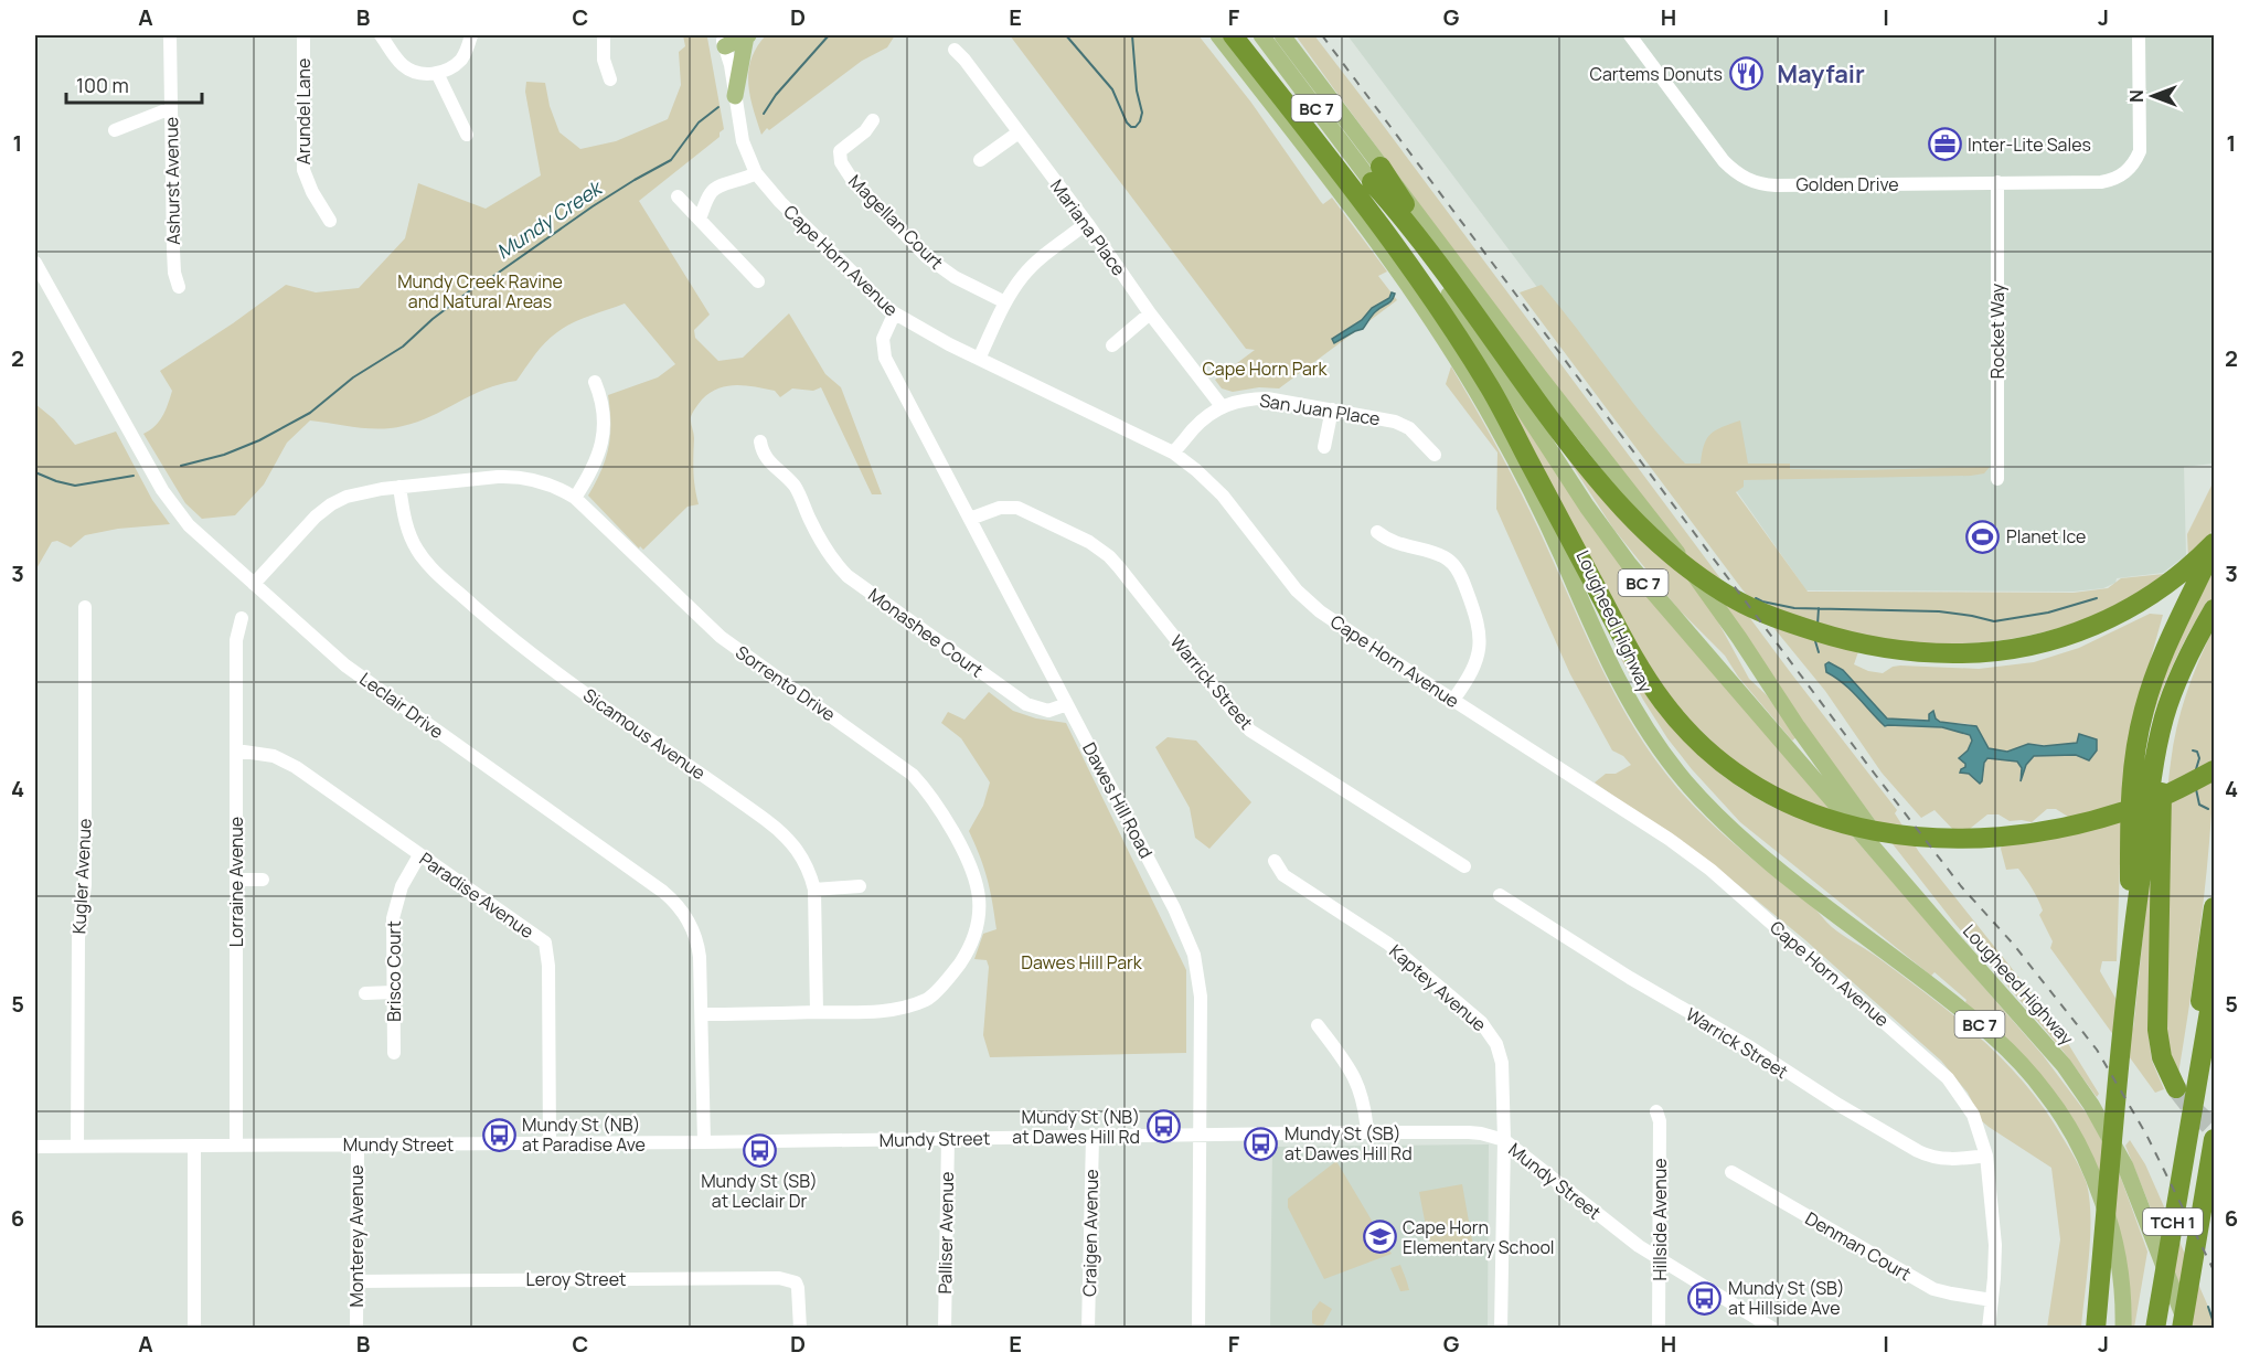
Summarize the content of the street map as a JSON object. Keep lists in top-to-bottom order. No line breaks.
{"streets":{"highway":["TCH 1"],"main road":["BC 7","Lougheed Highway"],"street":["Arundel Lane","Ashurst Avenue","Golden Drive","Magellan Court","Mariana Place","Cape Horn Avenue","Rocket Way","San Juan Place","Monashee Court","Warrick Street","Sorrento Drive","Leclair Drive","Sicamous Avenue","Dawes Hill Road","Kugler Avenue","Lorraine Avenue","Paradise Avenue","Brisco Court","Kaptey Avenue","Mundy Street","Hillside Avenue","Palliser Avenue","Craigen Avenue","Monterey Avenue","Denman Court","Leroy Street"]},"crossings":[["Golden Drive","Rocket Way"],["Mariana Place","San Juan Place"],["Cape Horn Avenue","San Juan Place"],["Cape Horn Avenue","Warrick Street"],["Cape Horn Avenue","Dawes Hill Road"],["Cape Horn Avenue","Denman Court"],["Monashee Court","Dawes Hill Road"],["Warrick Street","Dawes Hill Road"],["Sorrento Drive","Leclair Drive"],["Sorrento Drive","Sicamous Avenue"],["Leclair Drive","Mundy Street"],["Dawes Hill Road","Mundy Street"],["Kugler Avenue","Mundy Street"],["Lorraine Avenue","Paradise Avenue"],["Lorraine Avenue","Mundy Street"],["Paradise Avenue","Brisco Court"],["Paradise Avenue","Mundy Street"],["Kaptey Avenue","Mundy Street"],["Mundy Street","Hillside Avenue"],["Mundy Street","Palliser Avenue"],["Mundy Street","Craigen Avenue"],["Mundy Street","Monterey Avenue"],["Monterey Avenue","Leroy Street"]],"districts":["Mayfair"],"water":["Mundy Creek"],"parks":["Mundy Creek Ravine and Natural Areas","Cape Horn Park","Dawes Hill Park"],"places":{"restaurant":["Cartems Donuts"],"office":["Inter-Lite Sales"],"sports":["Planet Ice"],"bus stop":["Mundy St (NB) at Dawes Hill Rd","Mundy St (NB) at Paradise Ave","Mundy St (SB) at Dawes Hill Rd","Mundy St (SB) at Leclair Dr","Mundy St (SB) at Hillside Ave"],"school or university":["Cape Horn Elementary School"]},"scale_bar":"100 m","north":"left","grid":{"columns":["A","B","C","D","E","F","G","H","I","J"],"rows":["1","2","3","4","5","6"]}}
